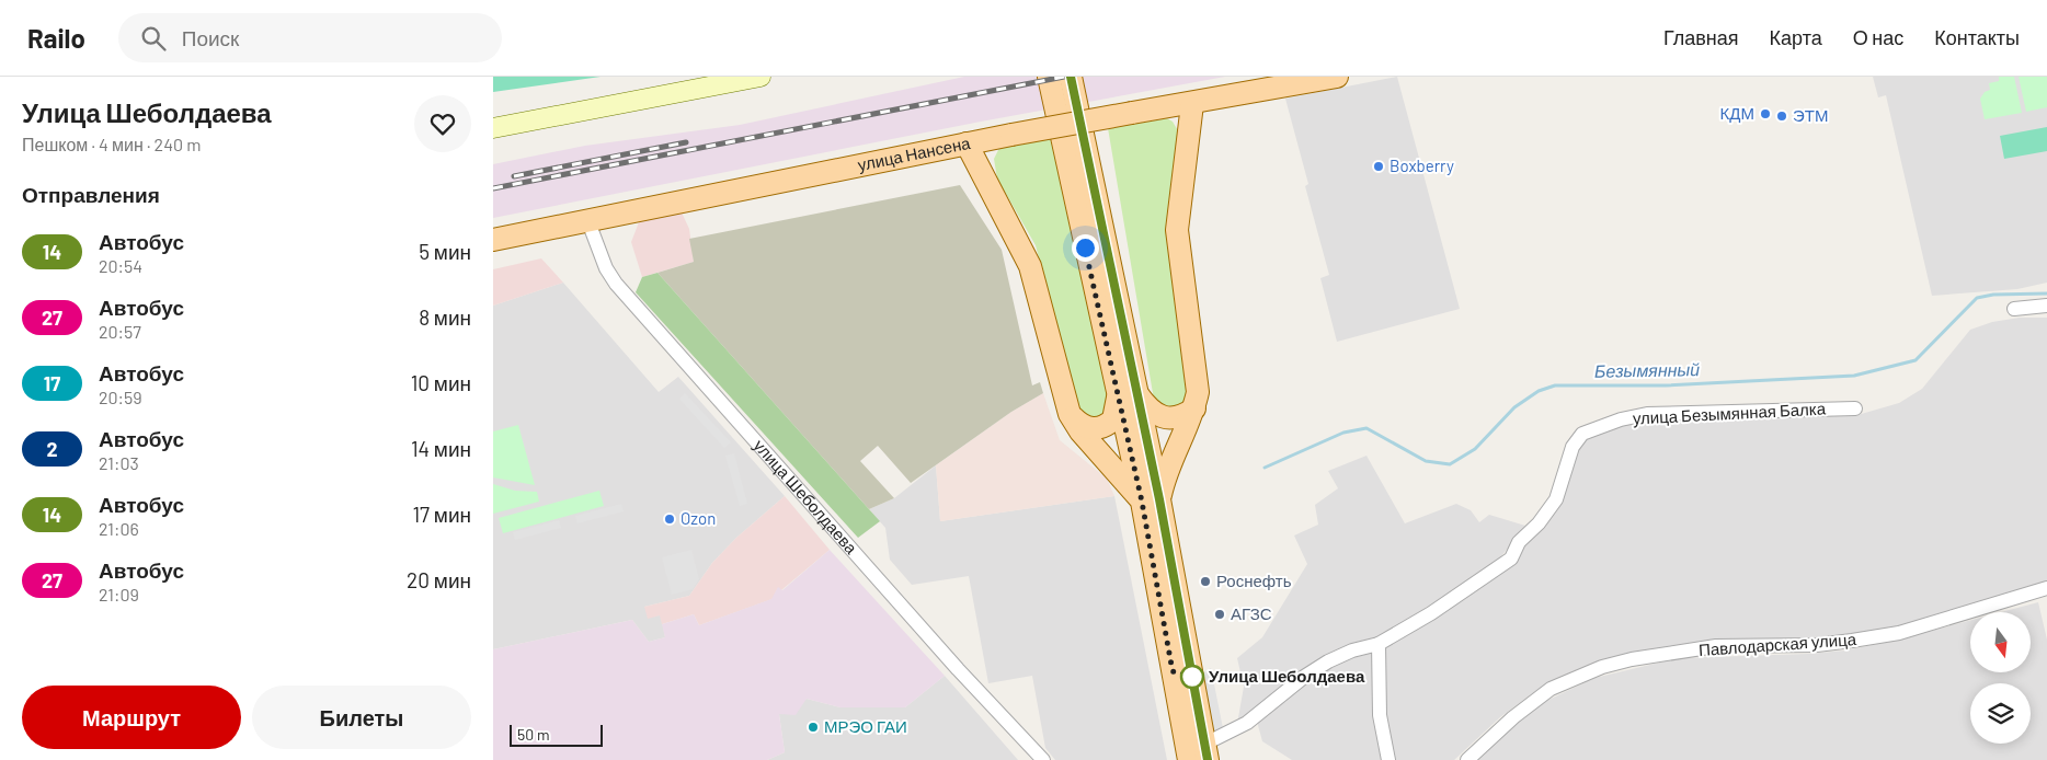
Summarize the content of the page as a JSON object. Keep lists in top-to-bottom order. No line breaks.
{"streets":{"main road":["улица Нансена"],"street":["улица Безымянная Балка","улица Шеболдаева","Павлодарская улица"]},"crossings":[["улица Нансена","улица Шеболдаева"]],"water":["Безымянный"],"places":["КДМ","ЭТМ","Boxberry","Ozon","Роснефть","АГЗС","Улица Шеболдаева","МРЭО ГАИ"],"lines":["bus line 14"],"scale_bar":"50 m","north":"bottom","page":{"header":"Railo","search":"Поиск","nav":["Главная","Карта","О нас","Контакты"],"heading":[["Улица Шеболдаева","Пешком · 4 мин · 240 m"],"Отправления"],"list":[{"mark":"14","name":"Автобус","note":"20:54","value":"5 мин"},{"mark":"27","name":"Автобус","note":"20:57","value":"8 мин"},{"mark":"17","name":"Автобус","note":"20:59","value":"10 мин"},{"mark":"2","name":"Автобус","note":"21:03","value":"14 мин"},{"mark":"14","name":"Автобус","note":"21:06","value":"17 мин"},{"mark":"27","name":"Автобус","note":"21:09","value":"20 мин"}],"buttons":["Маршрут","Билеты"],"scale":"50 m"}}
